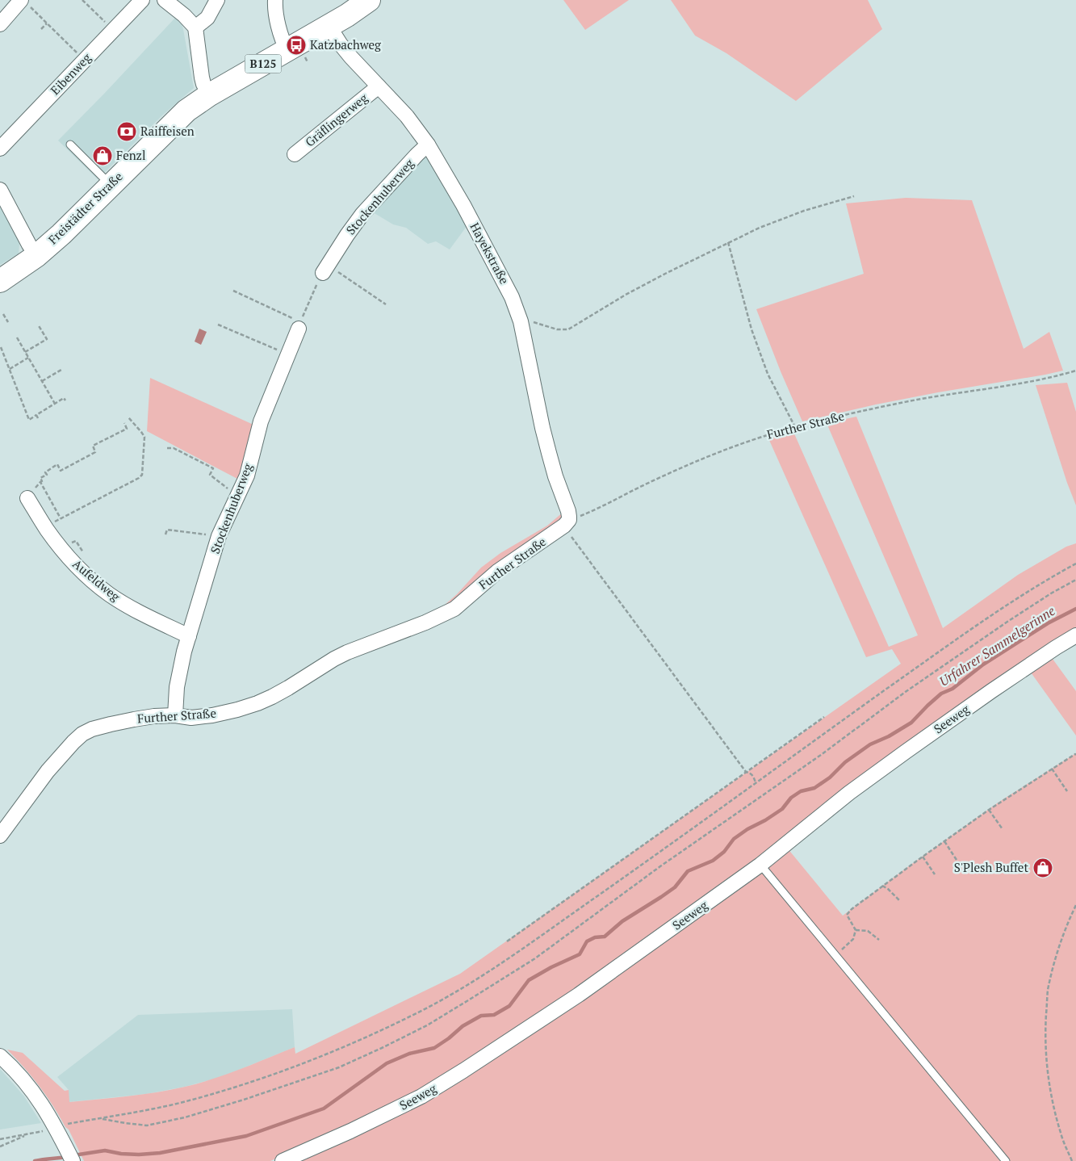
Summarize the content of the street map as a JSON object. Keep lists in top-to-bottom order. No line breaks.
{"streets":{"main road":["B125","Freistädter Straße"],"street":["Eibenweg","Gräflingerweg","Stockenhuberweg","Hayekstraße","Further Straße","Aufeldweg","Seeweg"]},"crossings":[["Gräflingerweg","Hayekstraße"],["Stockenhuberweg","Hayekstraße"],["Stockenhuberweg","Further Straße"],["Stockenhuberweg","Aufeldweg"],["Freistädter Straße","Hayekstraße"],["Hayekstraße","Further Straße"]],"water":["Urfahrer Sammelgerinne"],"places":{"bus stop":["Katzbachweg"],"bank":["Raiffeisen"],"shop":["Fenzl","S'Plesh Buffet"]}}
